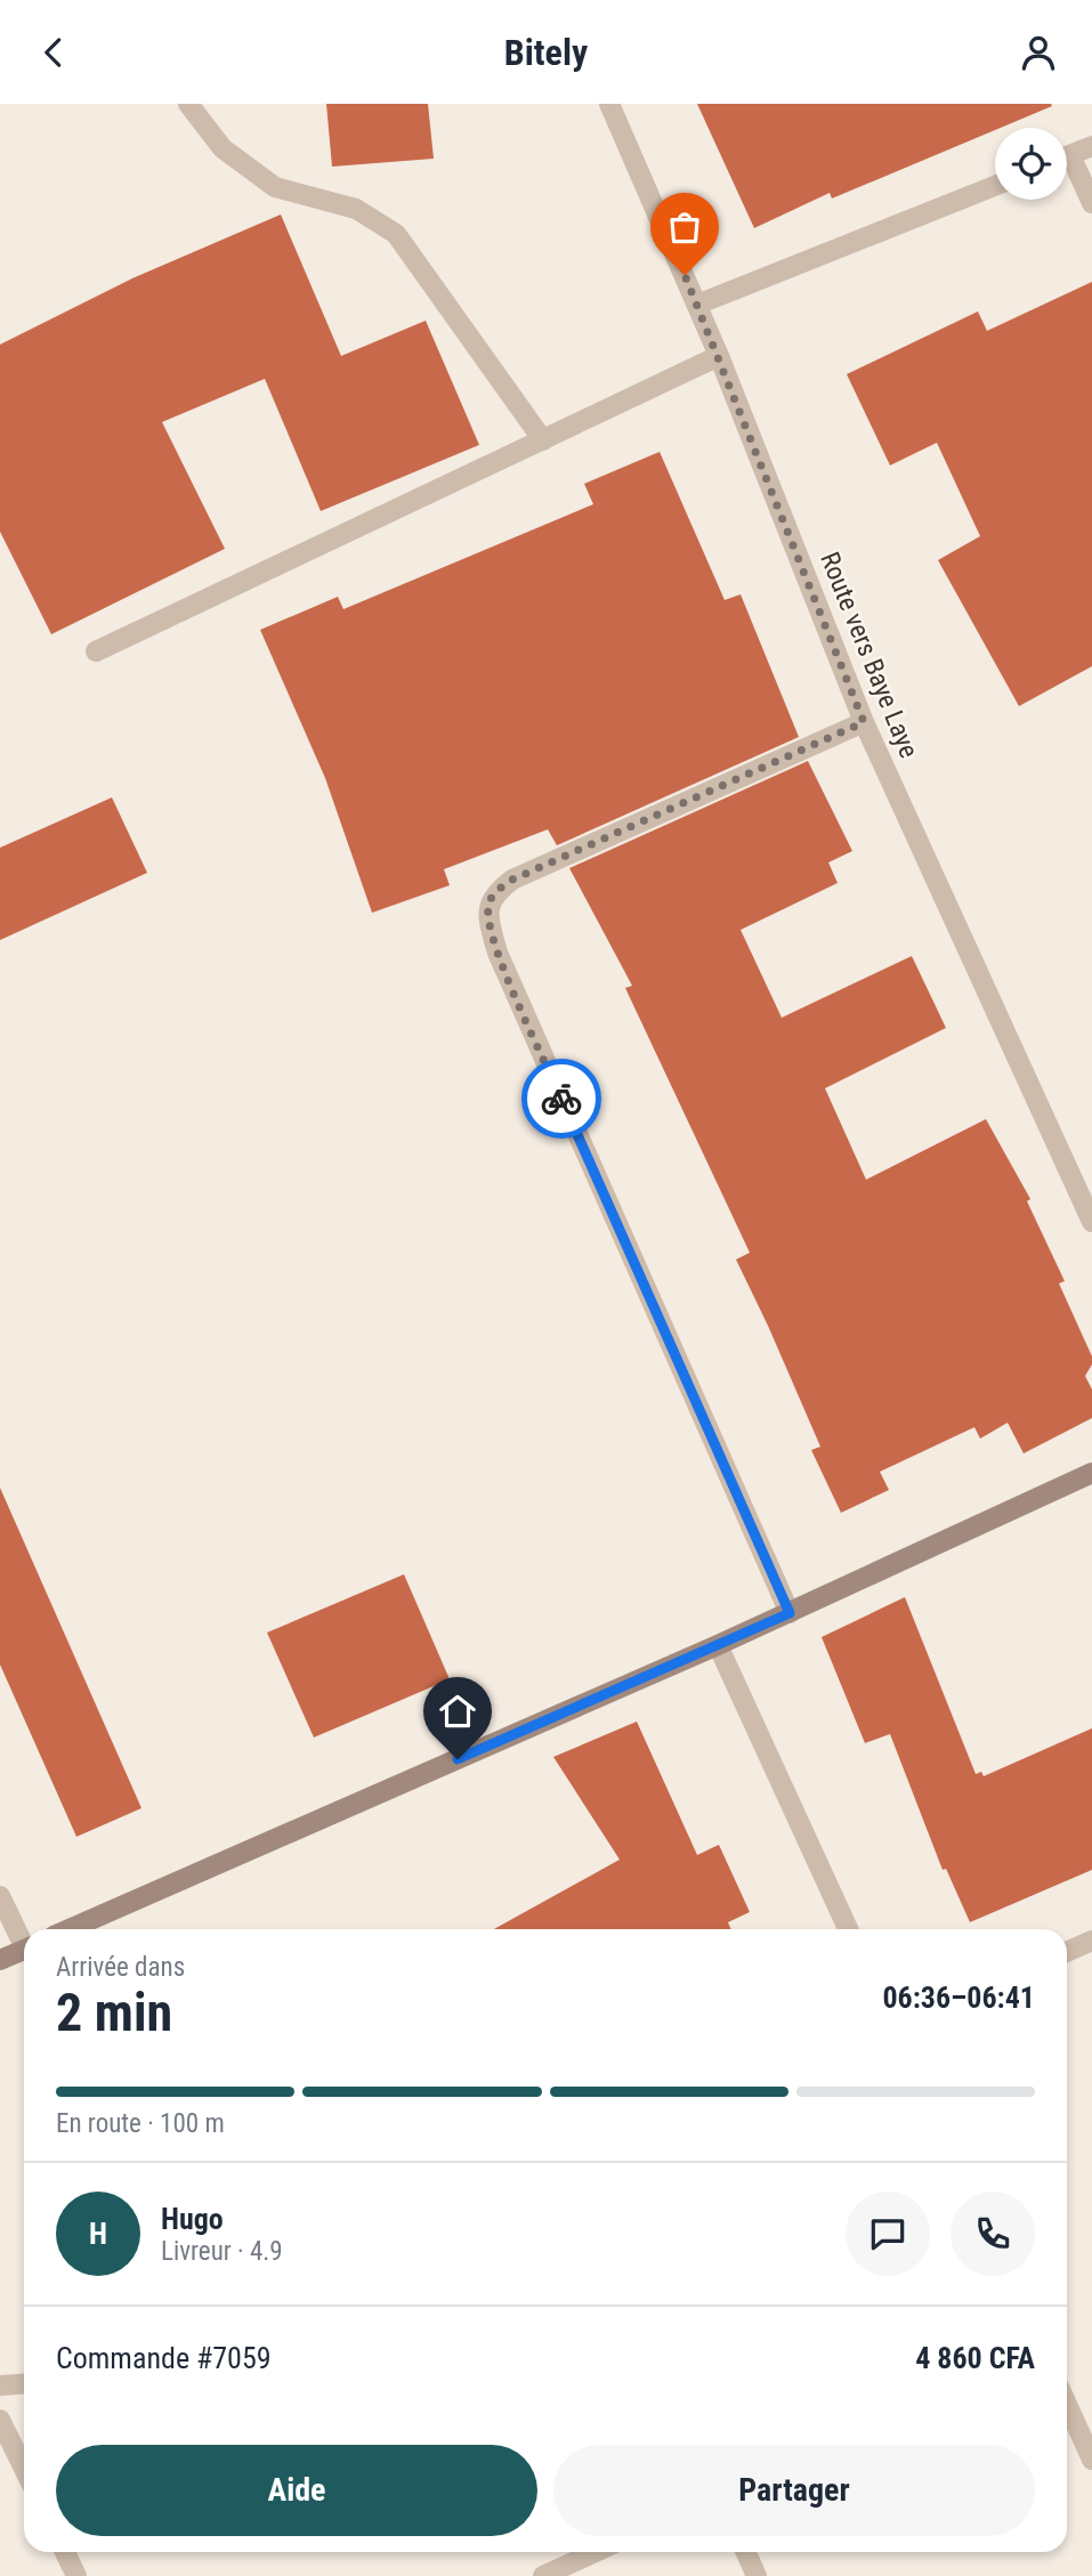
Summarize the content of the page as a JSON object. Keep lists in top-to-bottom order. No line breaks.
{"streets":{"street":["Route vers Baye Laye"]},"page":{"header":"Bitely","heading":["2 min","Arrivée dans","06:36–06:41"],"panel":["Hugo","Livreur · 4.9","Commande #7059","4 860 CFA"],"bar":"En route · 100 m","round":"H","buttons":["Aide","Partager"]}}
